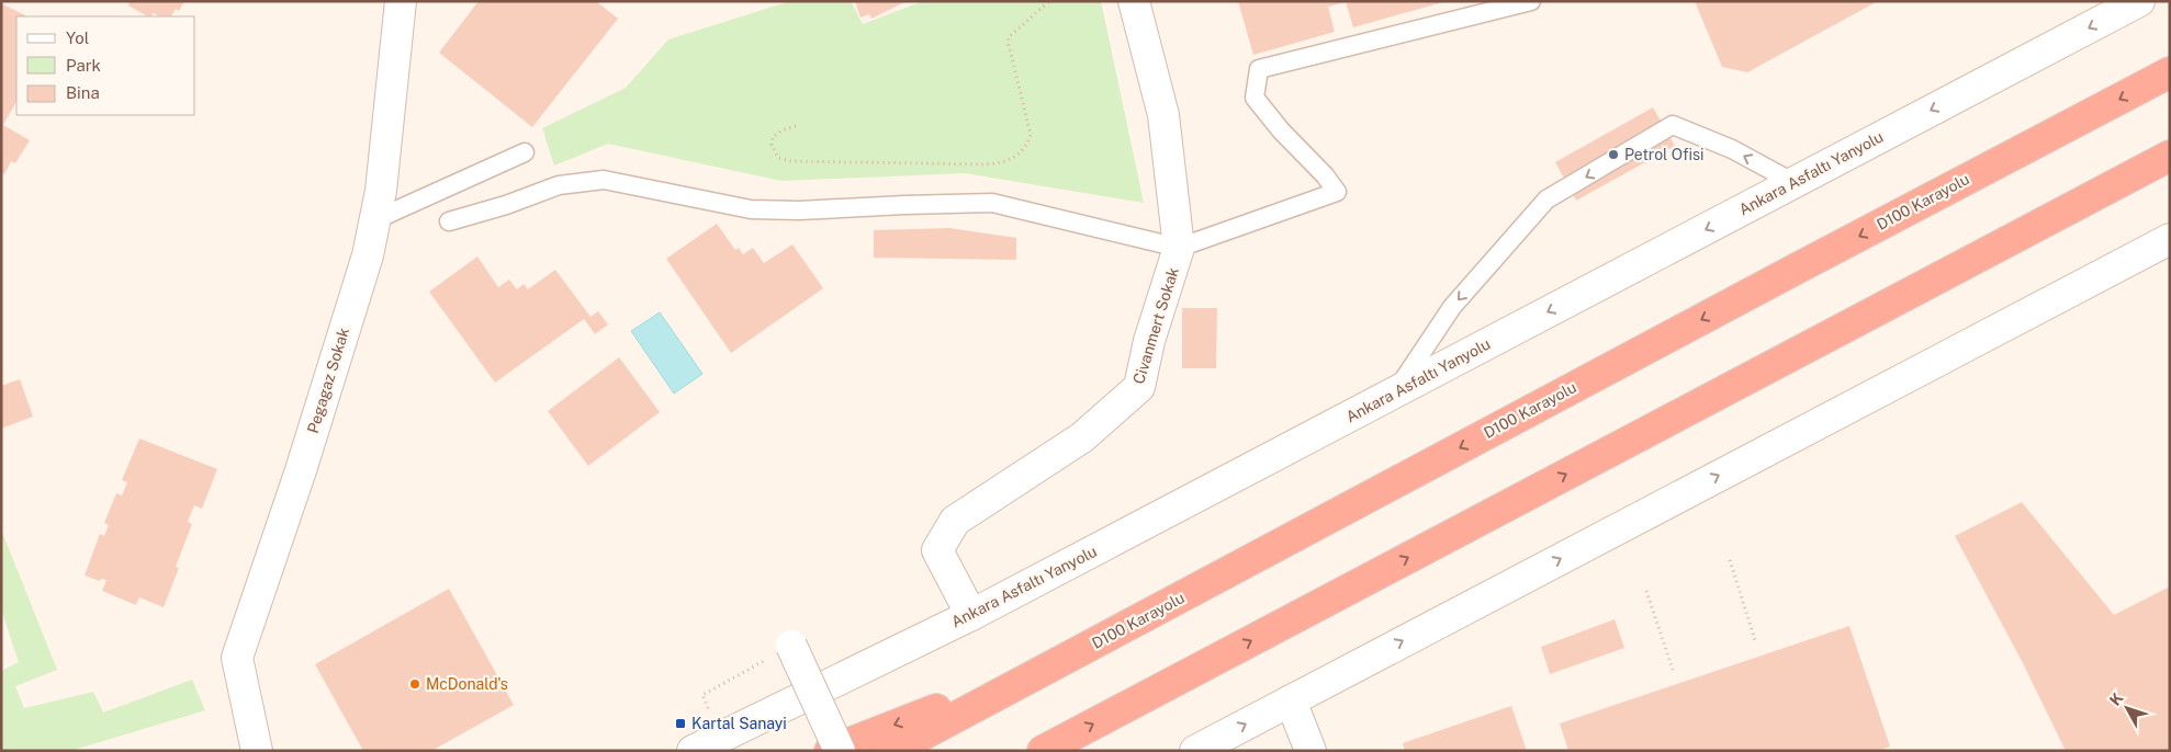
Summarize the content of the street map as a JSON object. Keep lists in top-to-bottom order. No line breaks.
{"streets":{"highway":["D100 Karayolu"],"main road":["Ankara Asfaltı Yanyolu","Civanmert Sokak","Pegagaz Sokak"]},"crossings":[["Ankara Asfaltı Yanyolu","Civanmert Sokak"]],"places":{"other":["Petrol Ofisi","McDonald's"],"transit":["Kartal Sanayi"]},"legend":["Yol","Park","Bina"],"north":"top left"}
